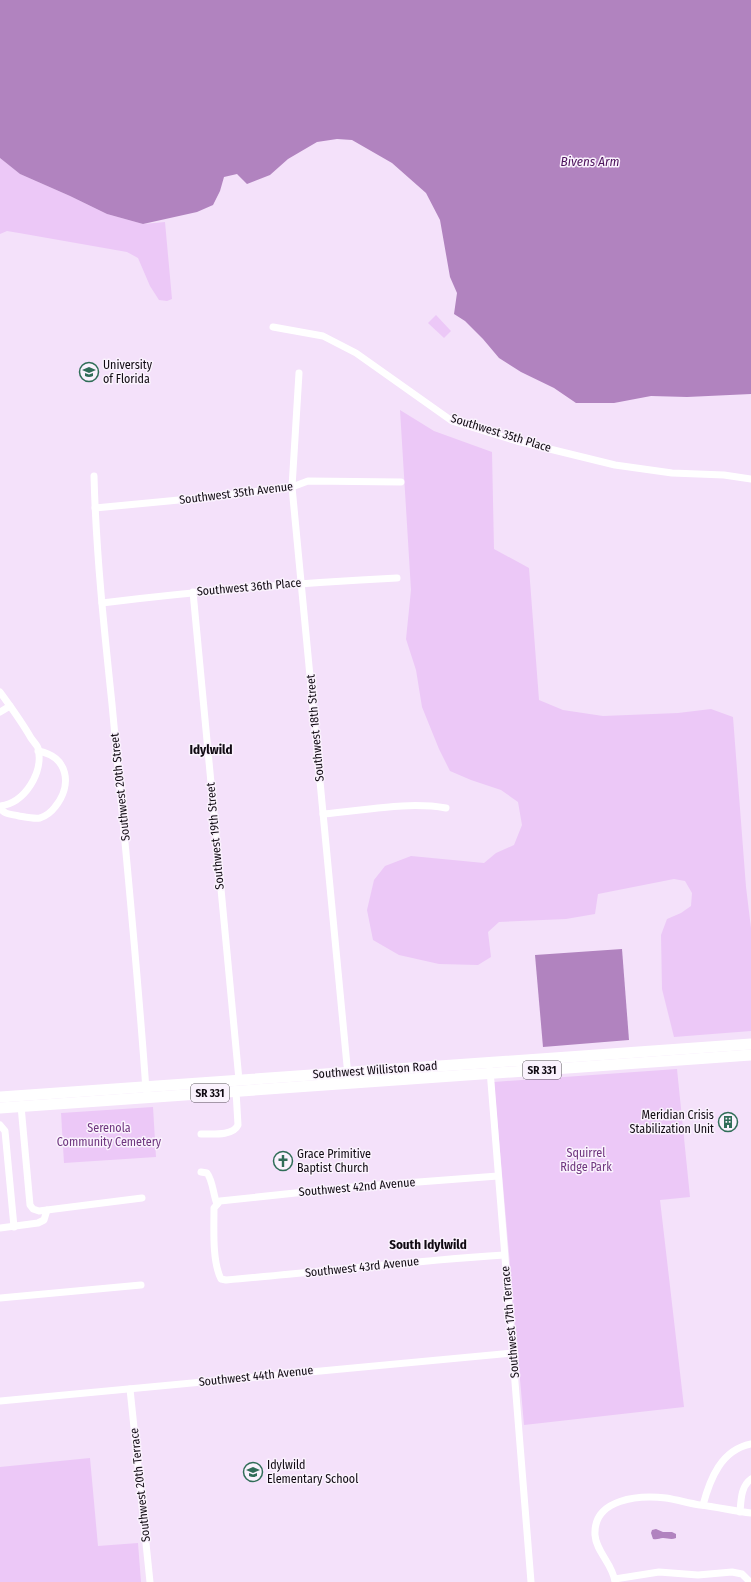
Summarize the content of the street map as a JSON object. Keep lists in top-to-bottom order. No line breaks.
{"streets":{"highway":["Southwest Williston Road","SR 331"],"street":["Southwest 35th Place","Southwest 35th Avenue","Southwest 36th Place","Southwest 18th Street","Southwest 20th Street","Southwest 19th Street","Southwest 42nd Avenue","Southwest 43rd Avenue","Southwest 17th Terrace","Southwest 44th Avenue","Southwest 20th Terrace"]},"crossings":[["Southwest 35th Avenue","Southwest 18th Street"],["Southwest 35th Avenue","Southwest 20th Street"],["Southwest 36th Place","Southwest 18th Street"],["Southwest 36th Place","Southwest 20th Street"],["Southwest 36th Place","Southwest 19th Street"],["Southwest 18th Street","Southwest Williston Road"],["Southwest 20th Street","Southwest Williston Road"],["Southwest 19th Street","Southwest Williston Road"],["Southwest Williston Road","Southwest 17th Terrace"],["Southwest 42nd Avenue","Southwest 43rd Avenue"],["Southwest 42nd Avenue","Southwest 17th Terrace"],["Southwest 43rd Avenue","Southwest 17th Terrace"],["Southwest 17th Terrace","Southwest 44th Avenue"],["Southwest 44th Avenue","Southwest 20th Terrace"]],"districts":["Idylwild","South Idylwild"],"water":["Bivens Arm"],"parks":["Serenola Community Cemetery","Squirrel Ridge Park"],"places":{"school or university":["University of Florida","Idylwild Elementary School"],"building":["Meridian Crisis Stabilization Unit"],"church":["Grace Primitive Baptist Church"]}}
